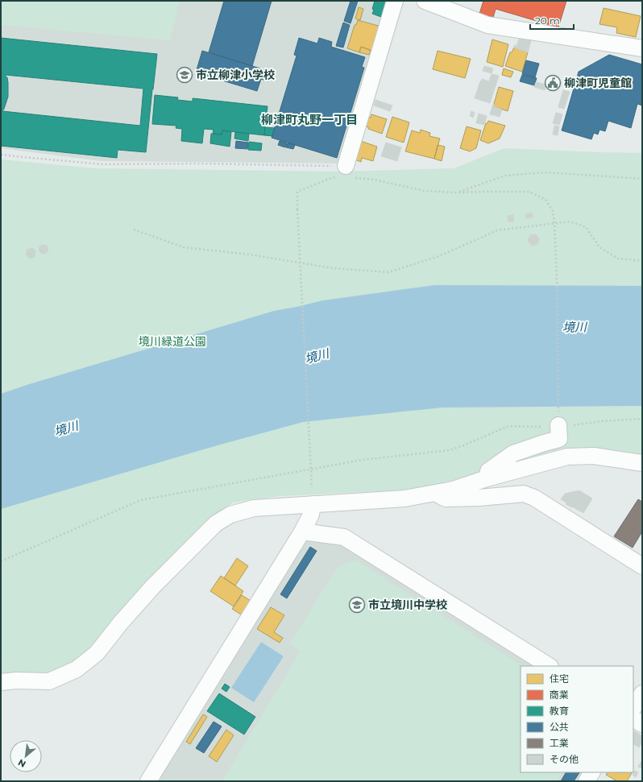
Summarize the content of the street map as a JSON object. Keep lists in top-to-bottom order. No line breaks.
{"districts":["柳津町丸野一丁目"],"water":["境川"],"parks":["境川緑道公園"],"places":{"school or university":["市立柳津小学校","市立境川中学校"],"public building":["柳津町児童館"]},"legend":["住宅","商業","教育","公共","工業","その他"],"scale_bar":"20 m","north":"bottom left"}
